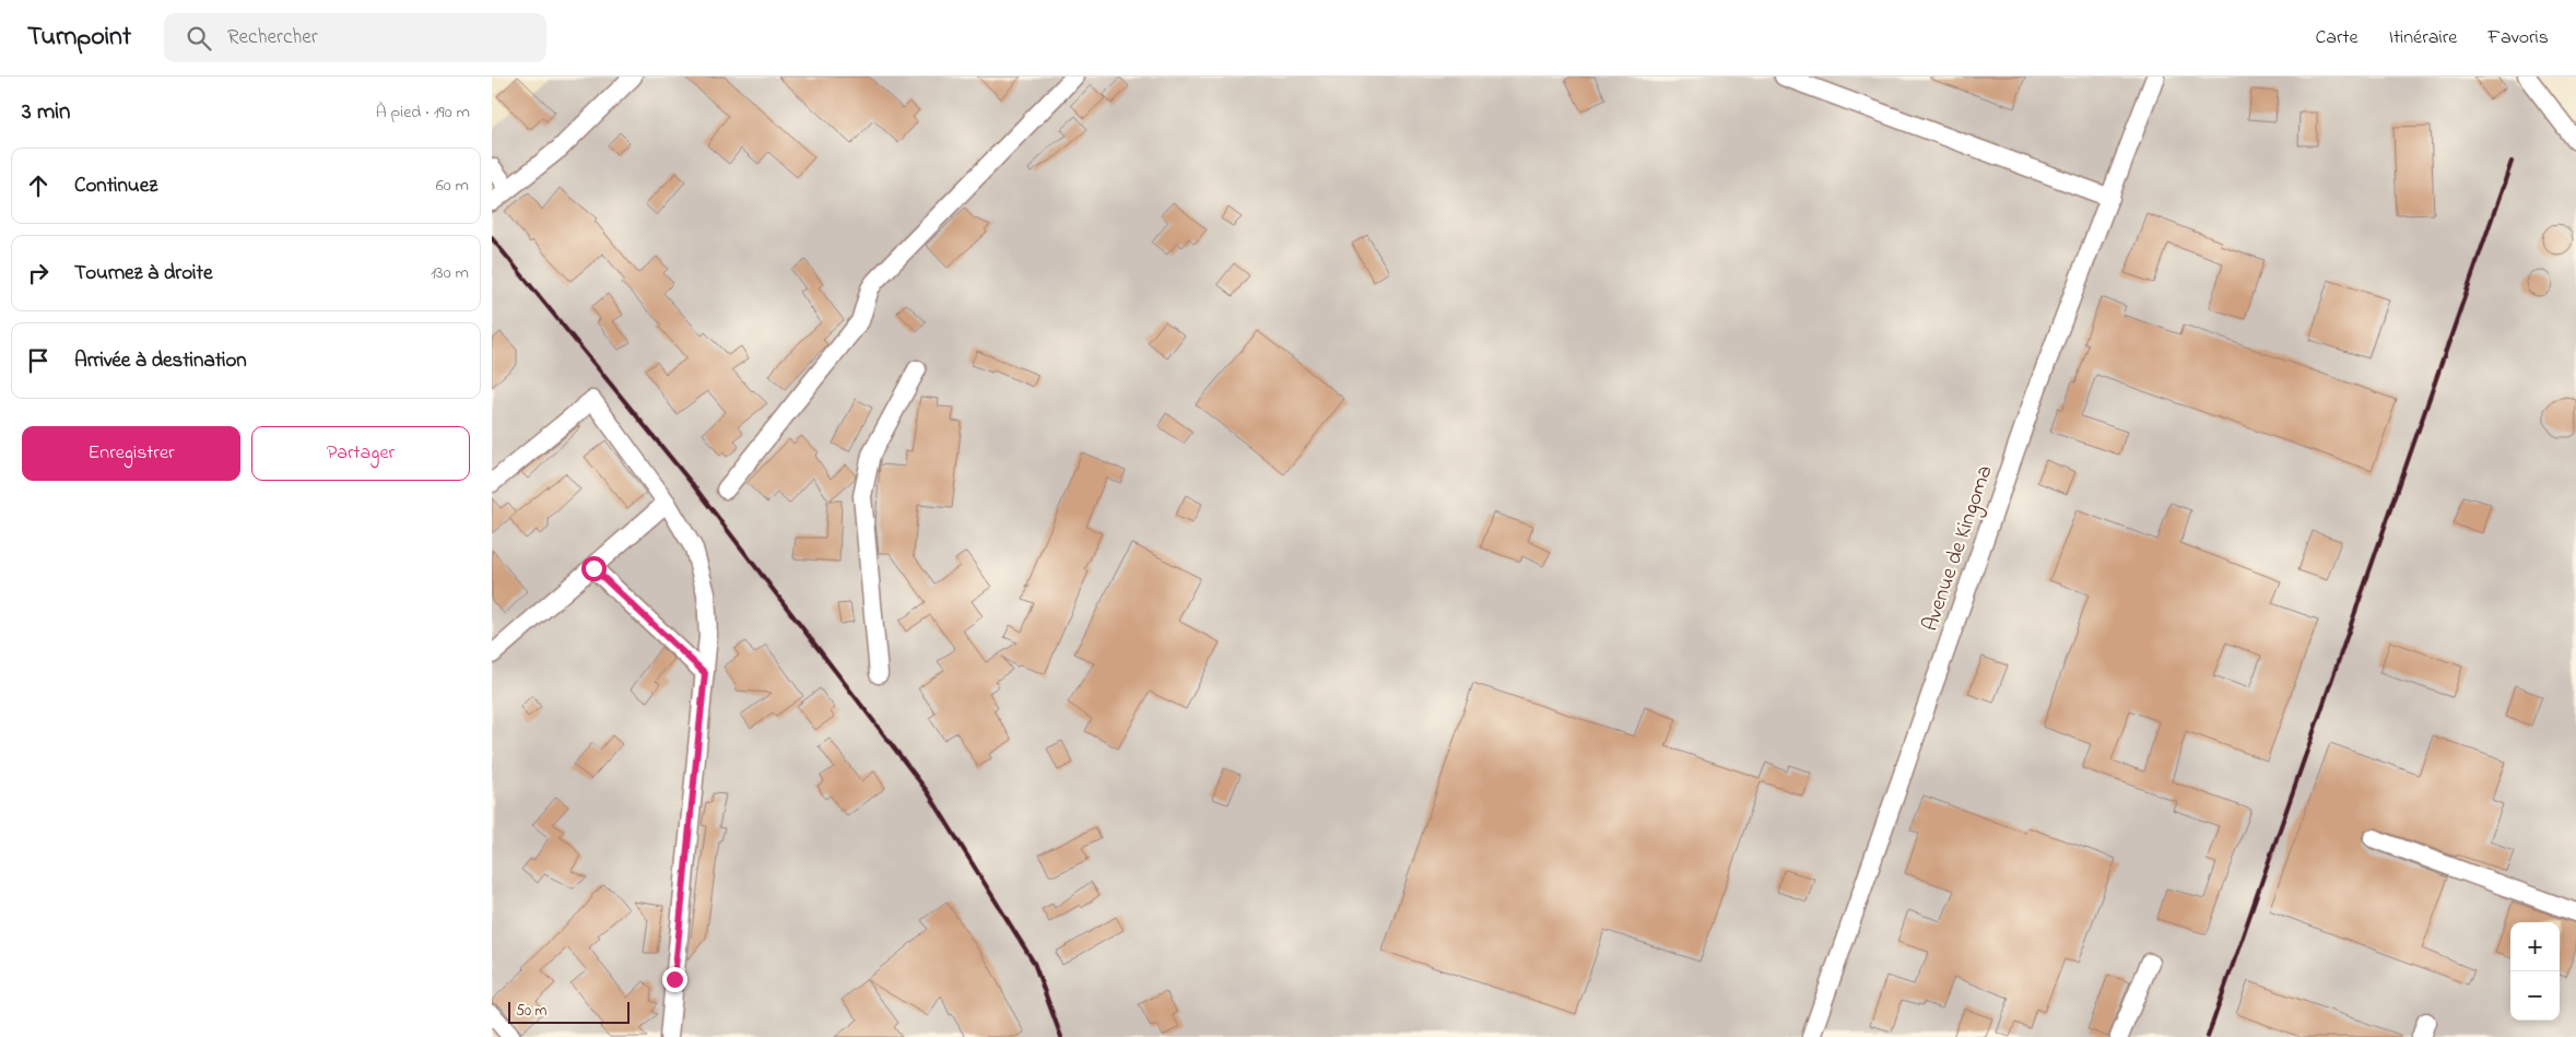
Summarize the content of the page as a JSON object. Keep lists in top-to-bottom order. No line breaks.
{"streets":{"street":["Avenue de Kingoma"]},"scale_bar":"50 m","page":{"header":"Turnpoint","search":"Rechercher","nav":["Carte","Itinéraire","Favoris"],"heading":["3 min","À pied · 190 m"],"list":[["Continuez","60 m"],["Tournez à droite","130 m"],"Arrivée à destination"],"buttons":["Enregistrer","Partager"],"map_buttons":["+","−"],"scale":"50 m"}}
